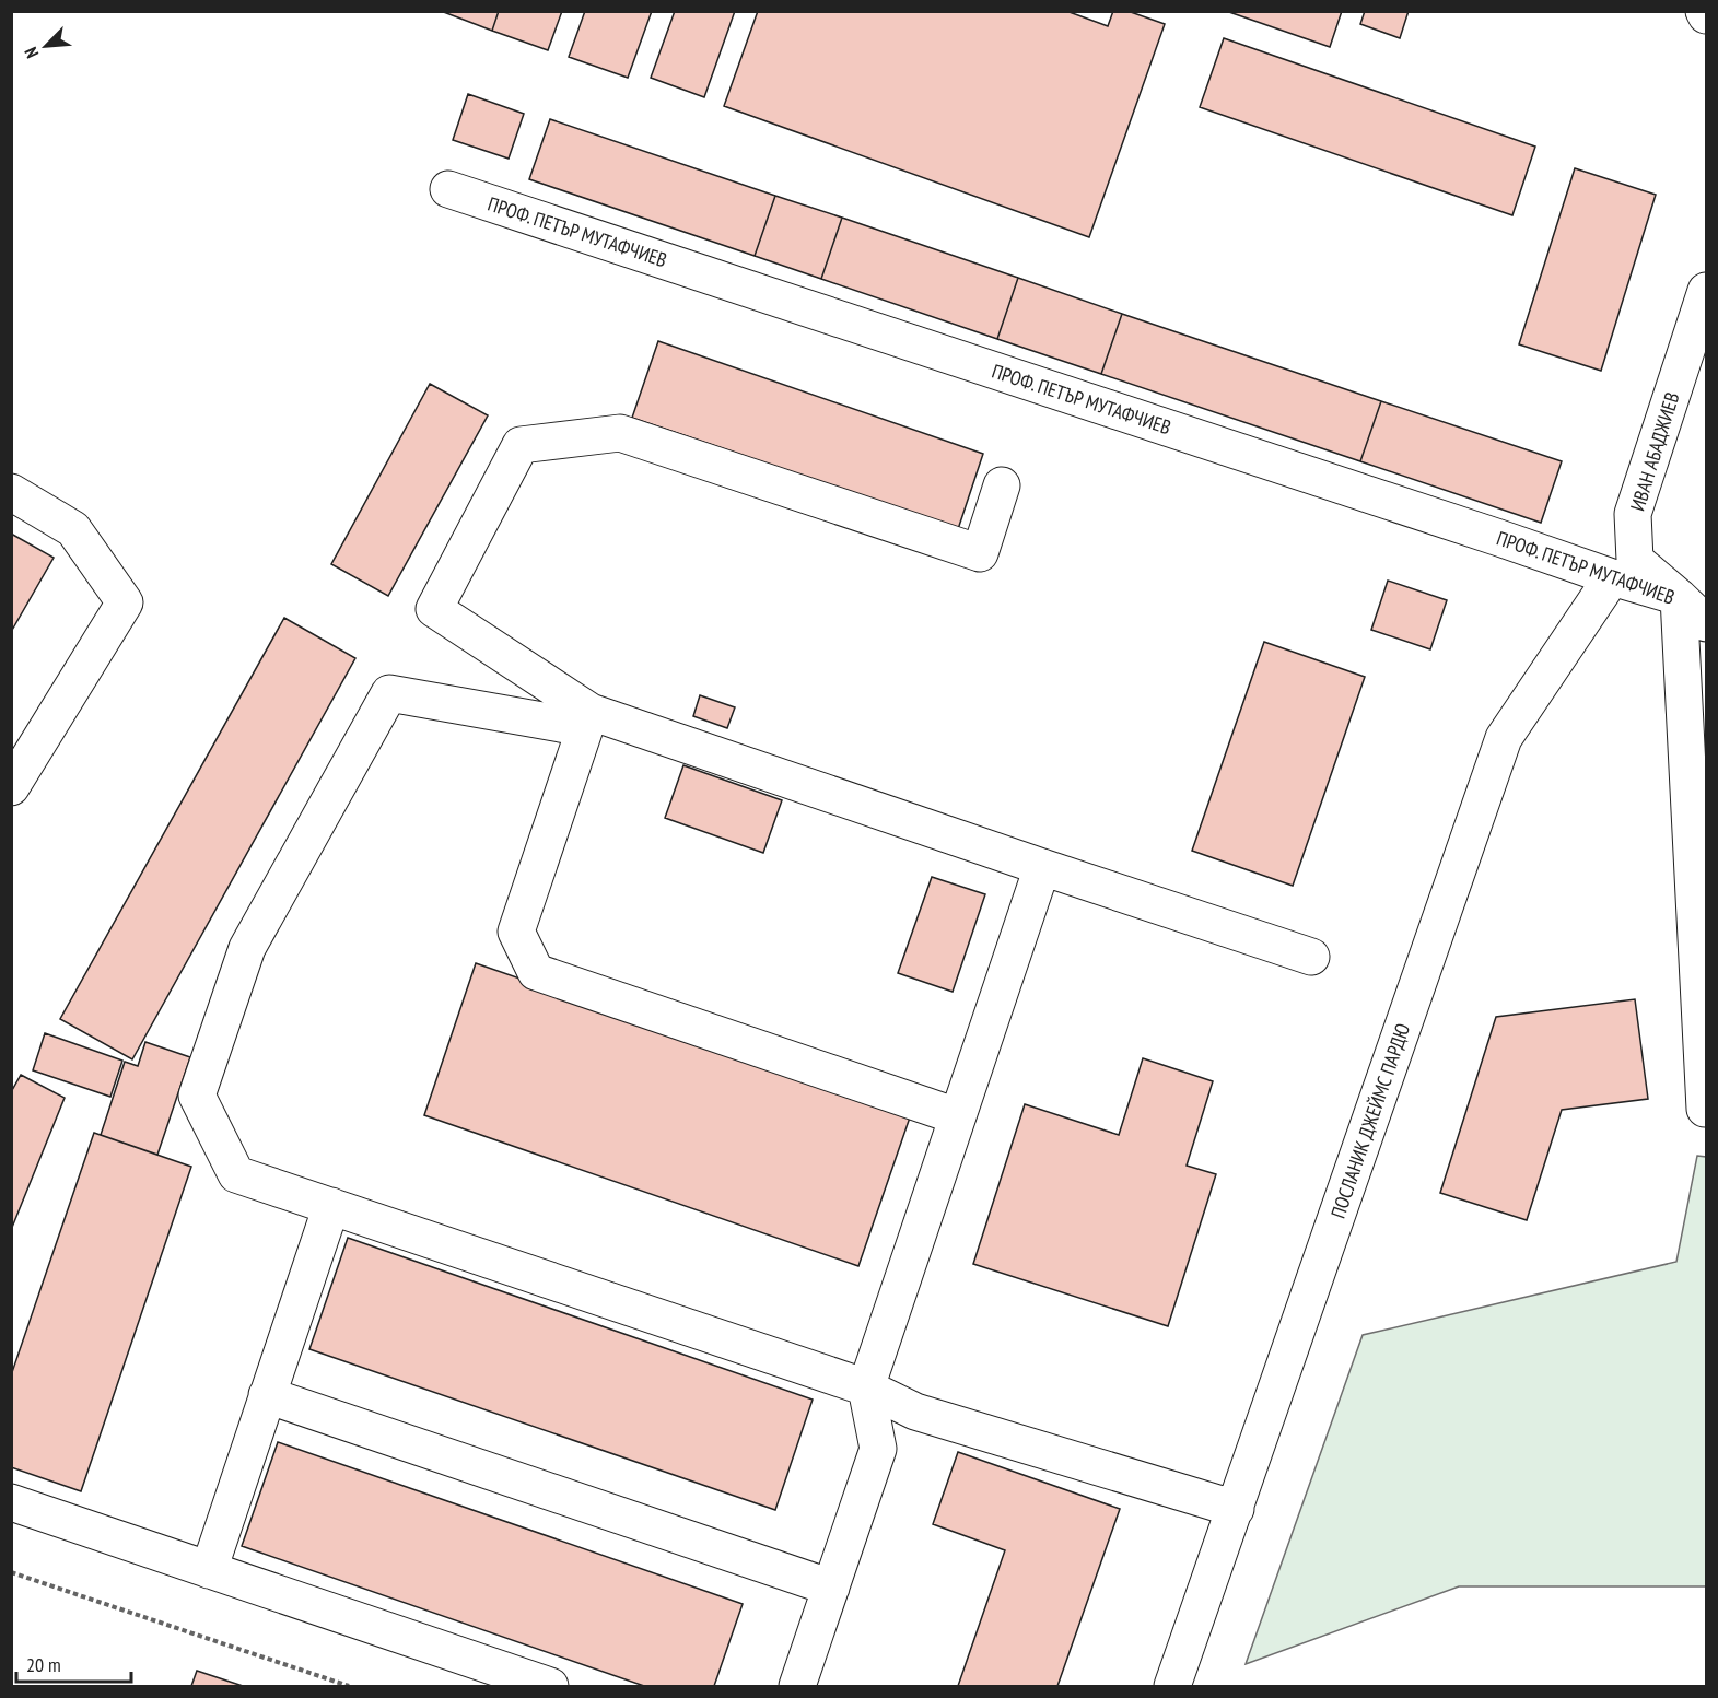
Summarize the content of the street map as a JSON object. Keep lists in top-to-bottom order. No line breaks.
{"streets":{"street":["ПРОФ. ПЕТЪР МУТАФЧИЕВ","ИВАН АБАДЖИЕВ","ПОСЛАНИК ДЖЕЙМС ПАРДЮ"]},"crossings":[["ПРОФ. ПЕТЪР МУТАФЧИЕВ","ИВАН АБАДЖИЕВ"],["ПРОФ. ПЕТЪР МУТАФЧИЕВ","ПОСЛАНИК ДЖЕЙМС ПАРДЮ"]],"scale_bar":"20 m","north":"bottom left"}
